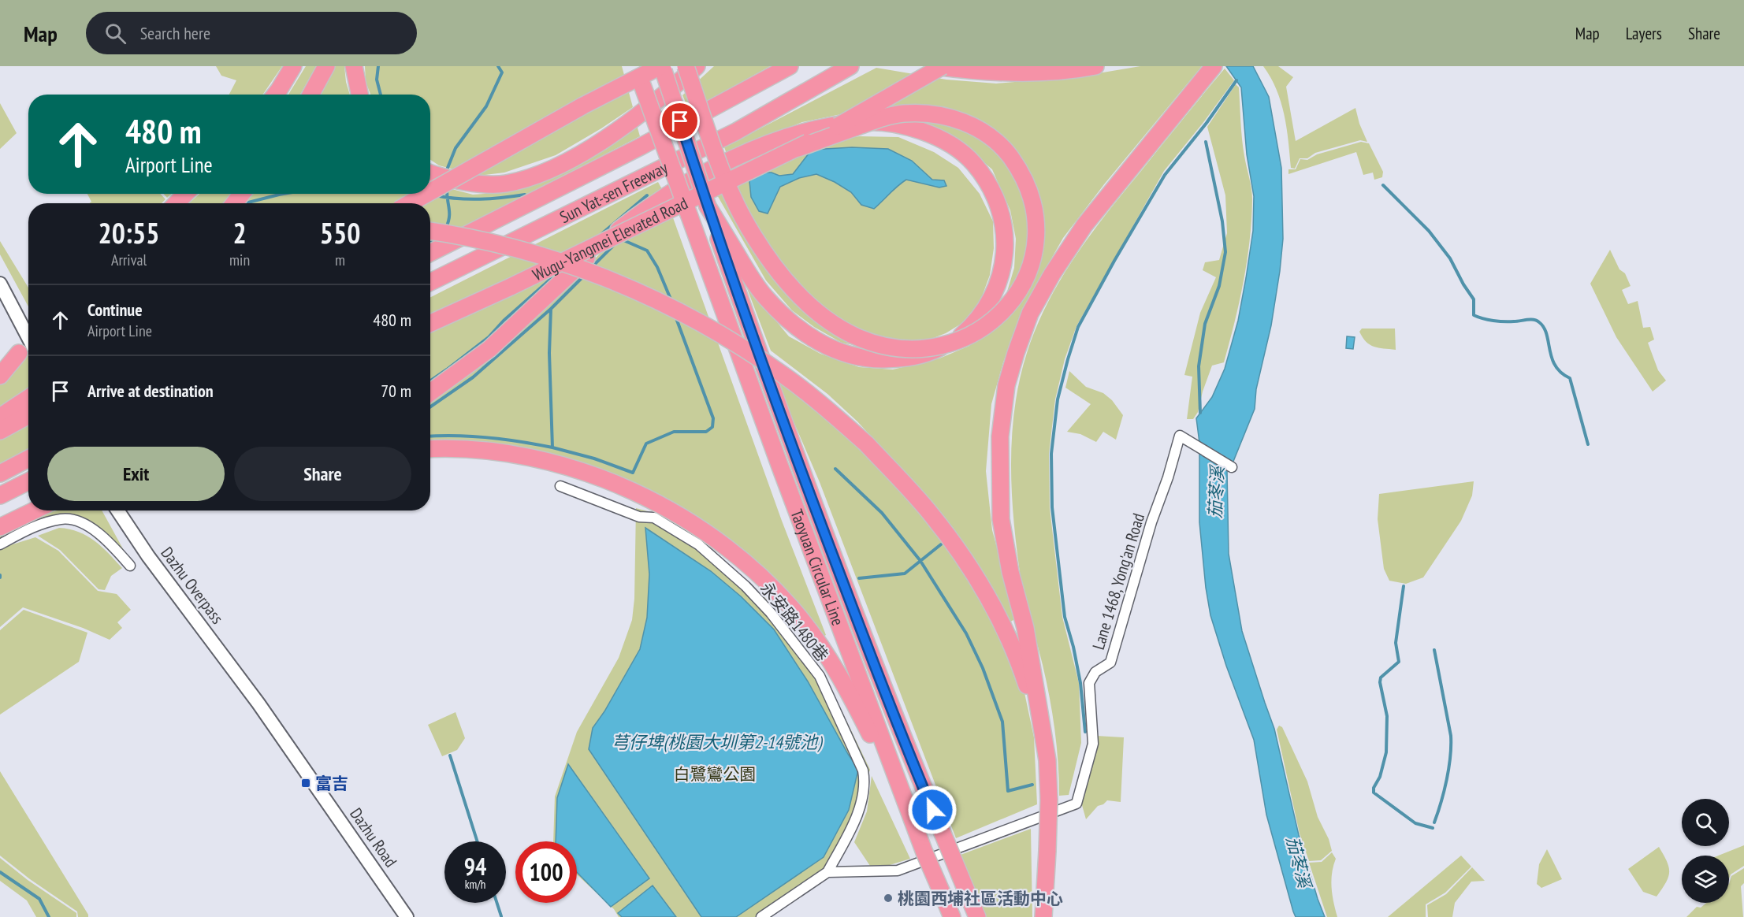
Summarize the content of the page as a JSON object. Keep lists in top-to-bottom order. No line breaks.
{"streets":{"highway":["Sun Yat-sen Freeway","Wugu-Yangmei Elevated Road","Taoyuan Circular Line"],"main road":["Dazhu Overpass","Dazhu Road"],"street":["Lane 1468, Yong'an Road","永安路1480巷"]},"crossings":[["Lane 1468, Yong'an Road","永安路1480巷"],["Dazhu Overpass","Dazhu Road"]],"water":["茄苳溪","芎仔埤(桃園大圳第2-14號池)"],"parks":["白鷺鸞公園"],"places":{"transit":["富吉"],"other":["桃園西埔社區活動中心"]},"page":{"header":"Map","search":"Search here","nav":["Map","Layers","Share"],"turn":["480 m","Airport Line"],"eta":["20:55","Arrival","2","min","550","m"],"list":[{"name":"Continue","note":"Airport Line","value":"480 m"},{"name":"Arrive at destination","value":"70 m"}],"buttons":["Exit","Share"],"speed":"94 km/h","limit":"100"}}
